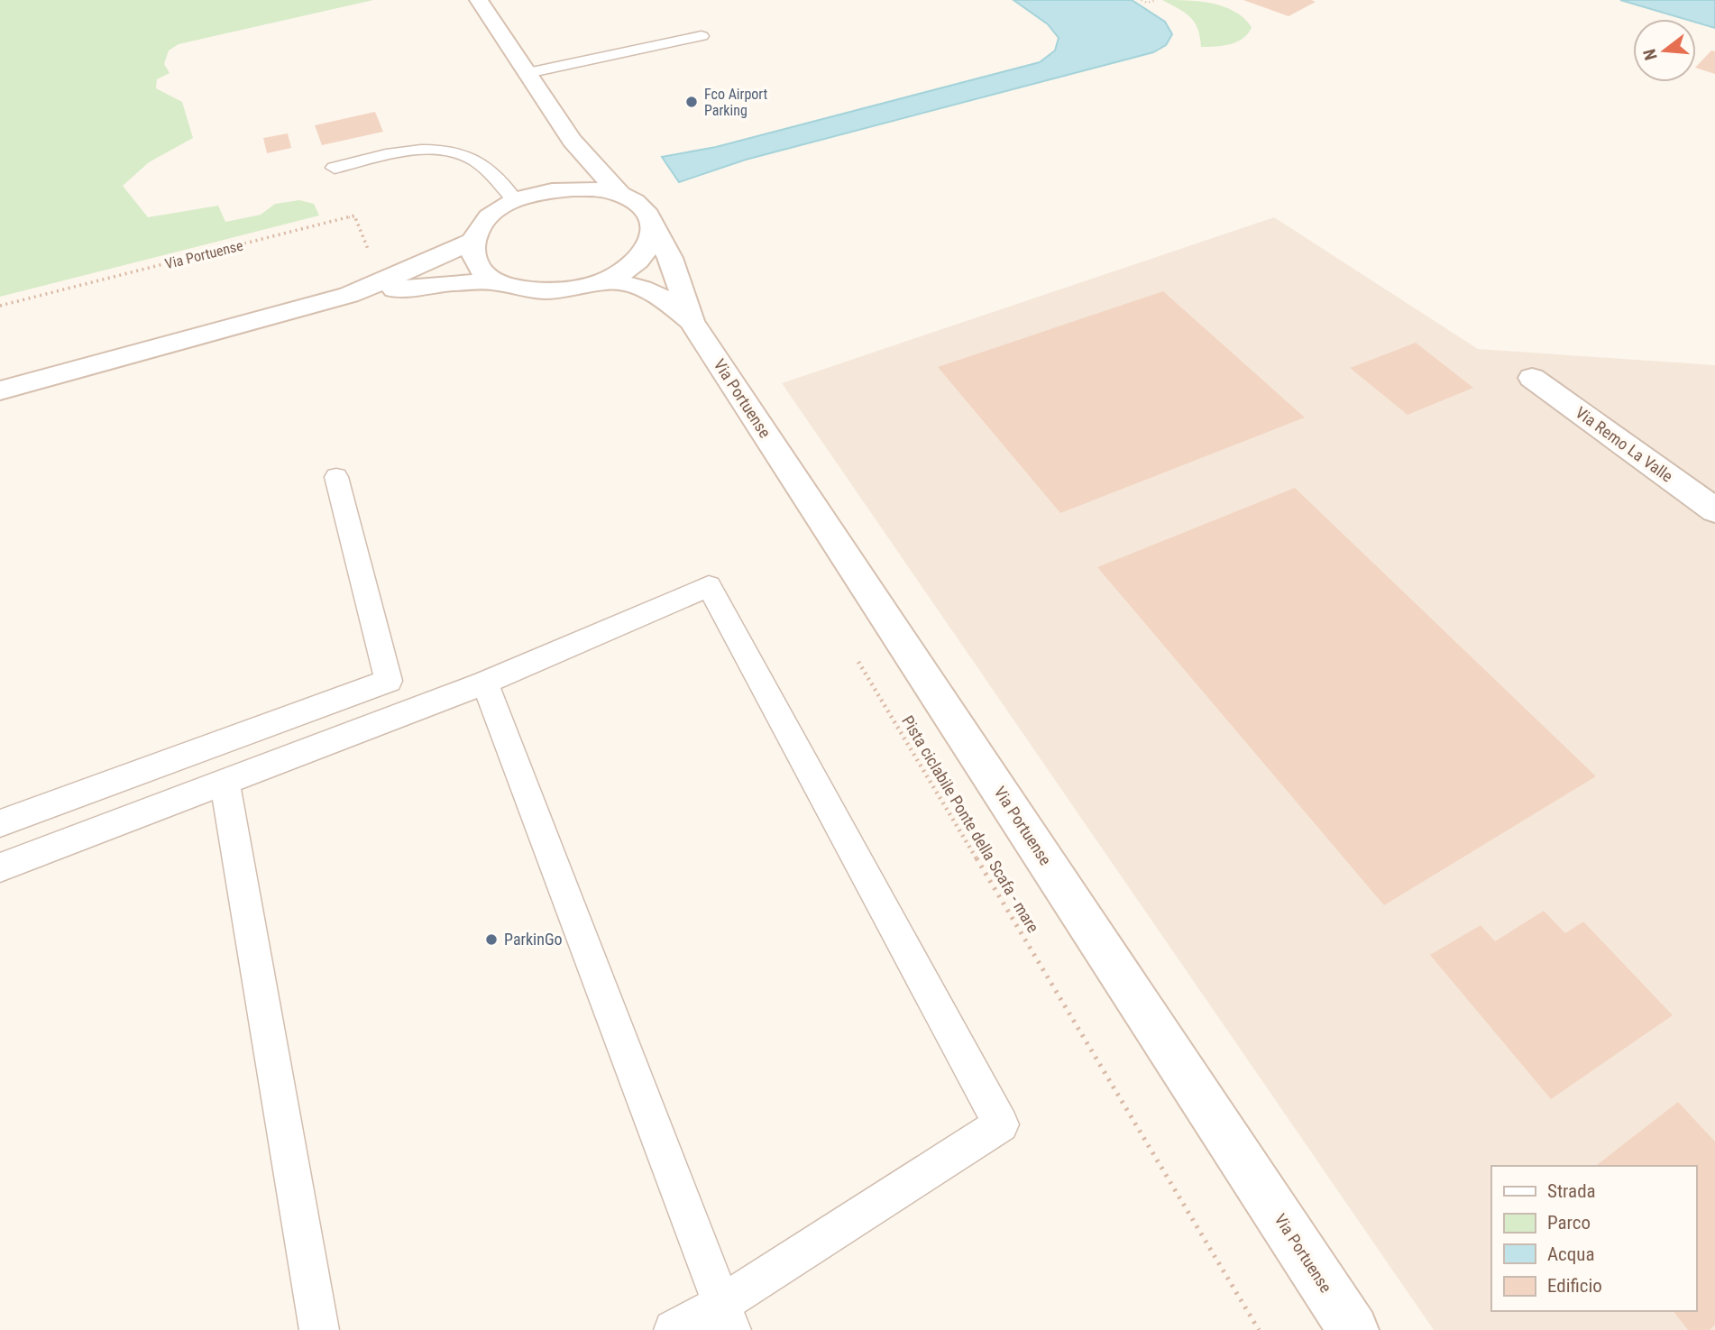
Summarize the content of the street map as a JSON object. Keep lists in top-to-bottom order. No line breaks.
{"streets":{"street":["Via Portuense","Via Remo La Valle"],"path":["Pista ciclabile Ponte della Scafa - mare"]},"places":["Fco Airport Parking","ParkinGo"],"legend":["Strada","Parco","Acqua","Edificio"],"north":"left"}
